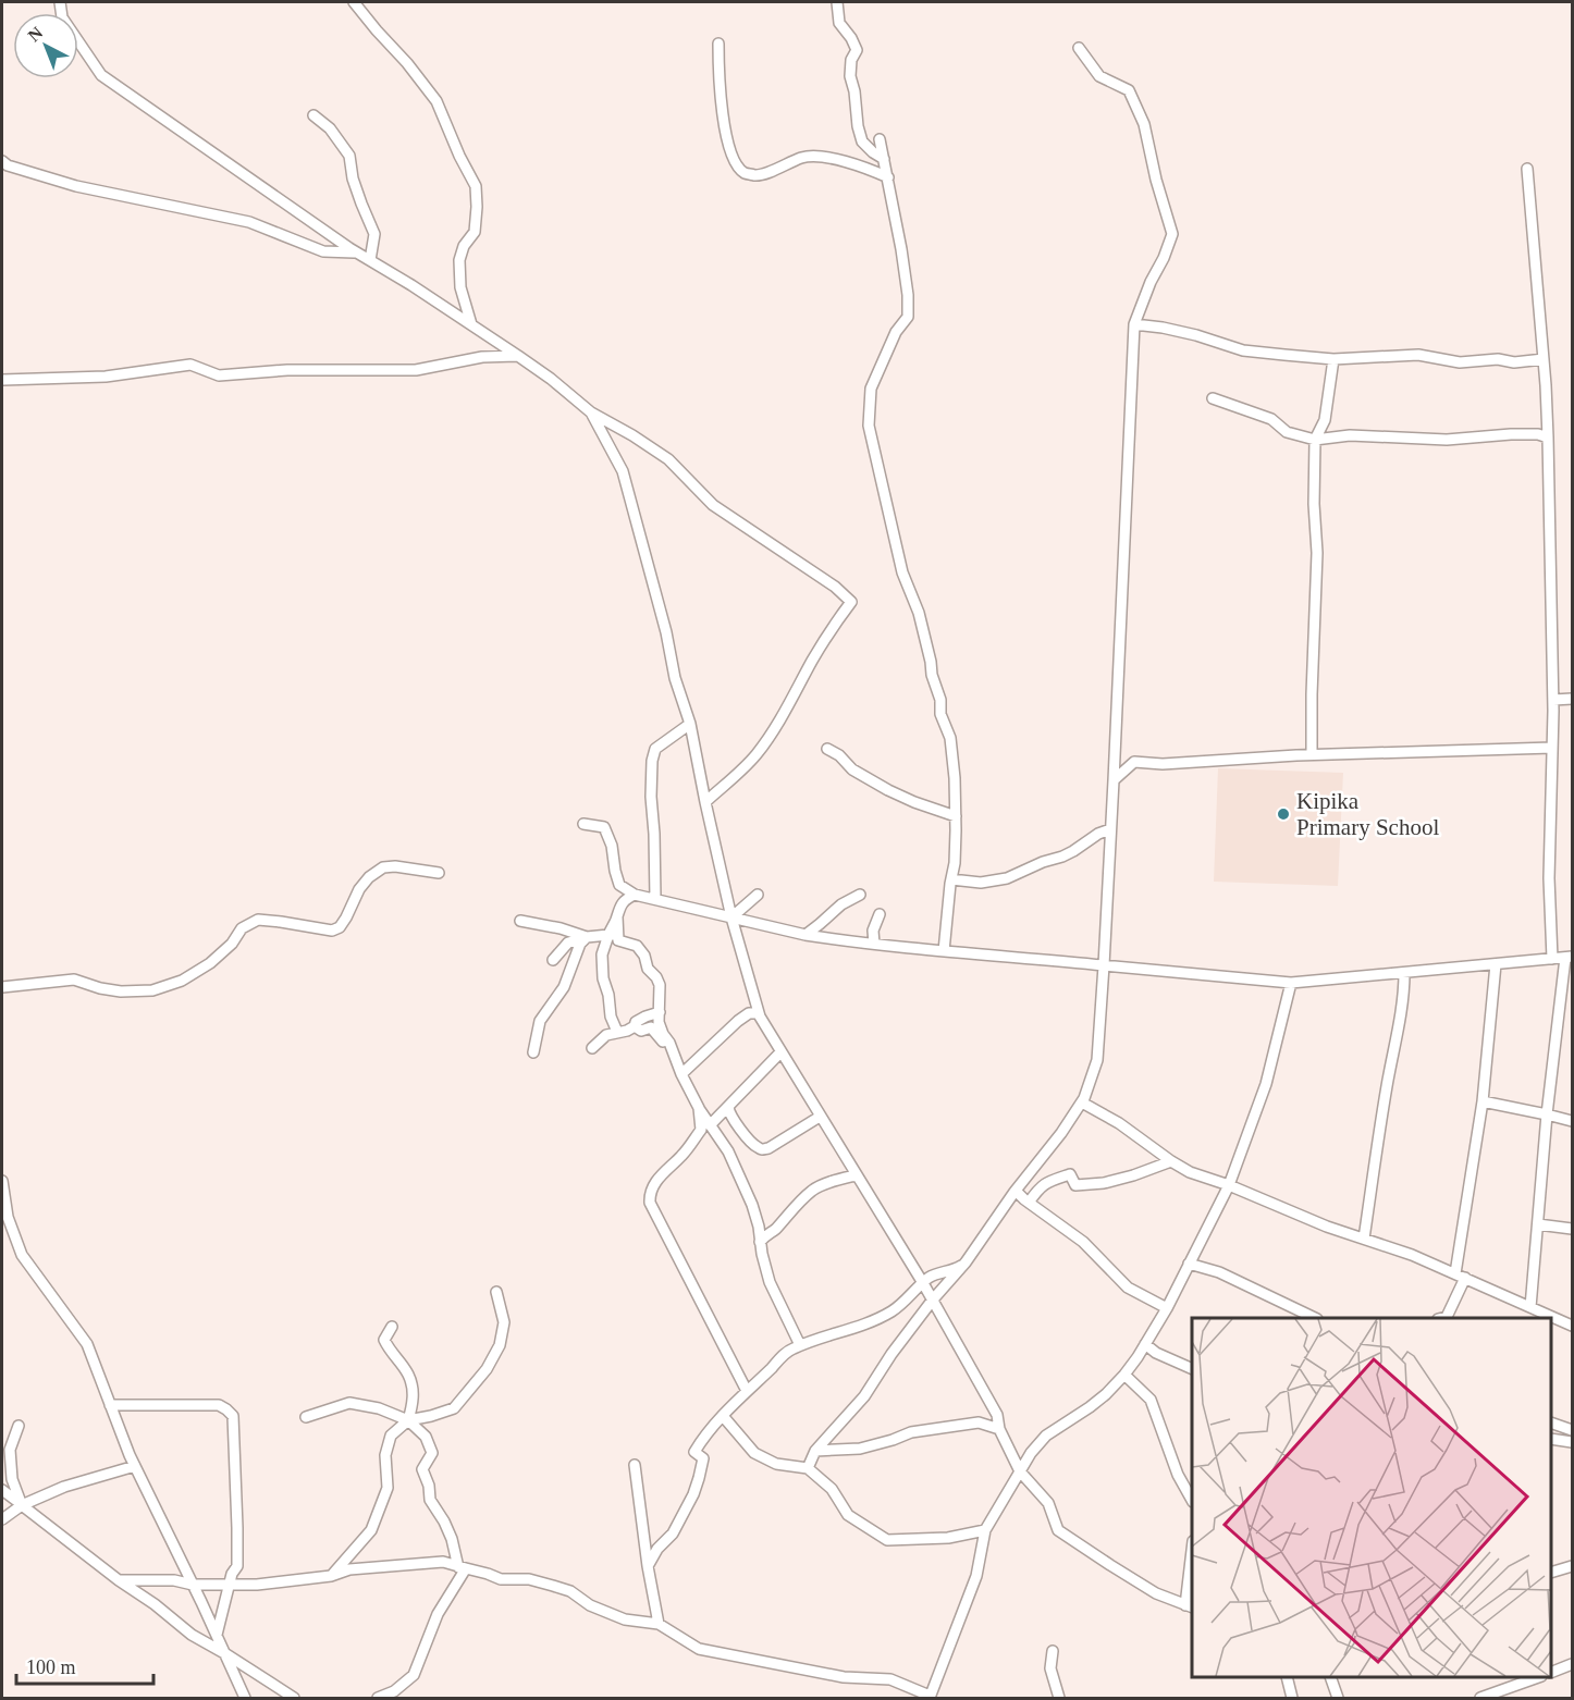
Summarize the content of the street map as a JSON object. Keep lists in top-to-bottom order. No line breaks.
{"places":["Kipika Primary School"],"scale_bar":"100 m","north":"top left"}
